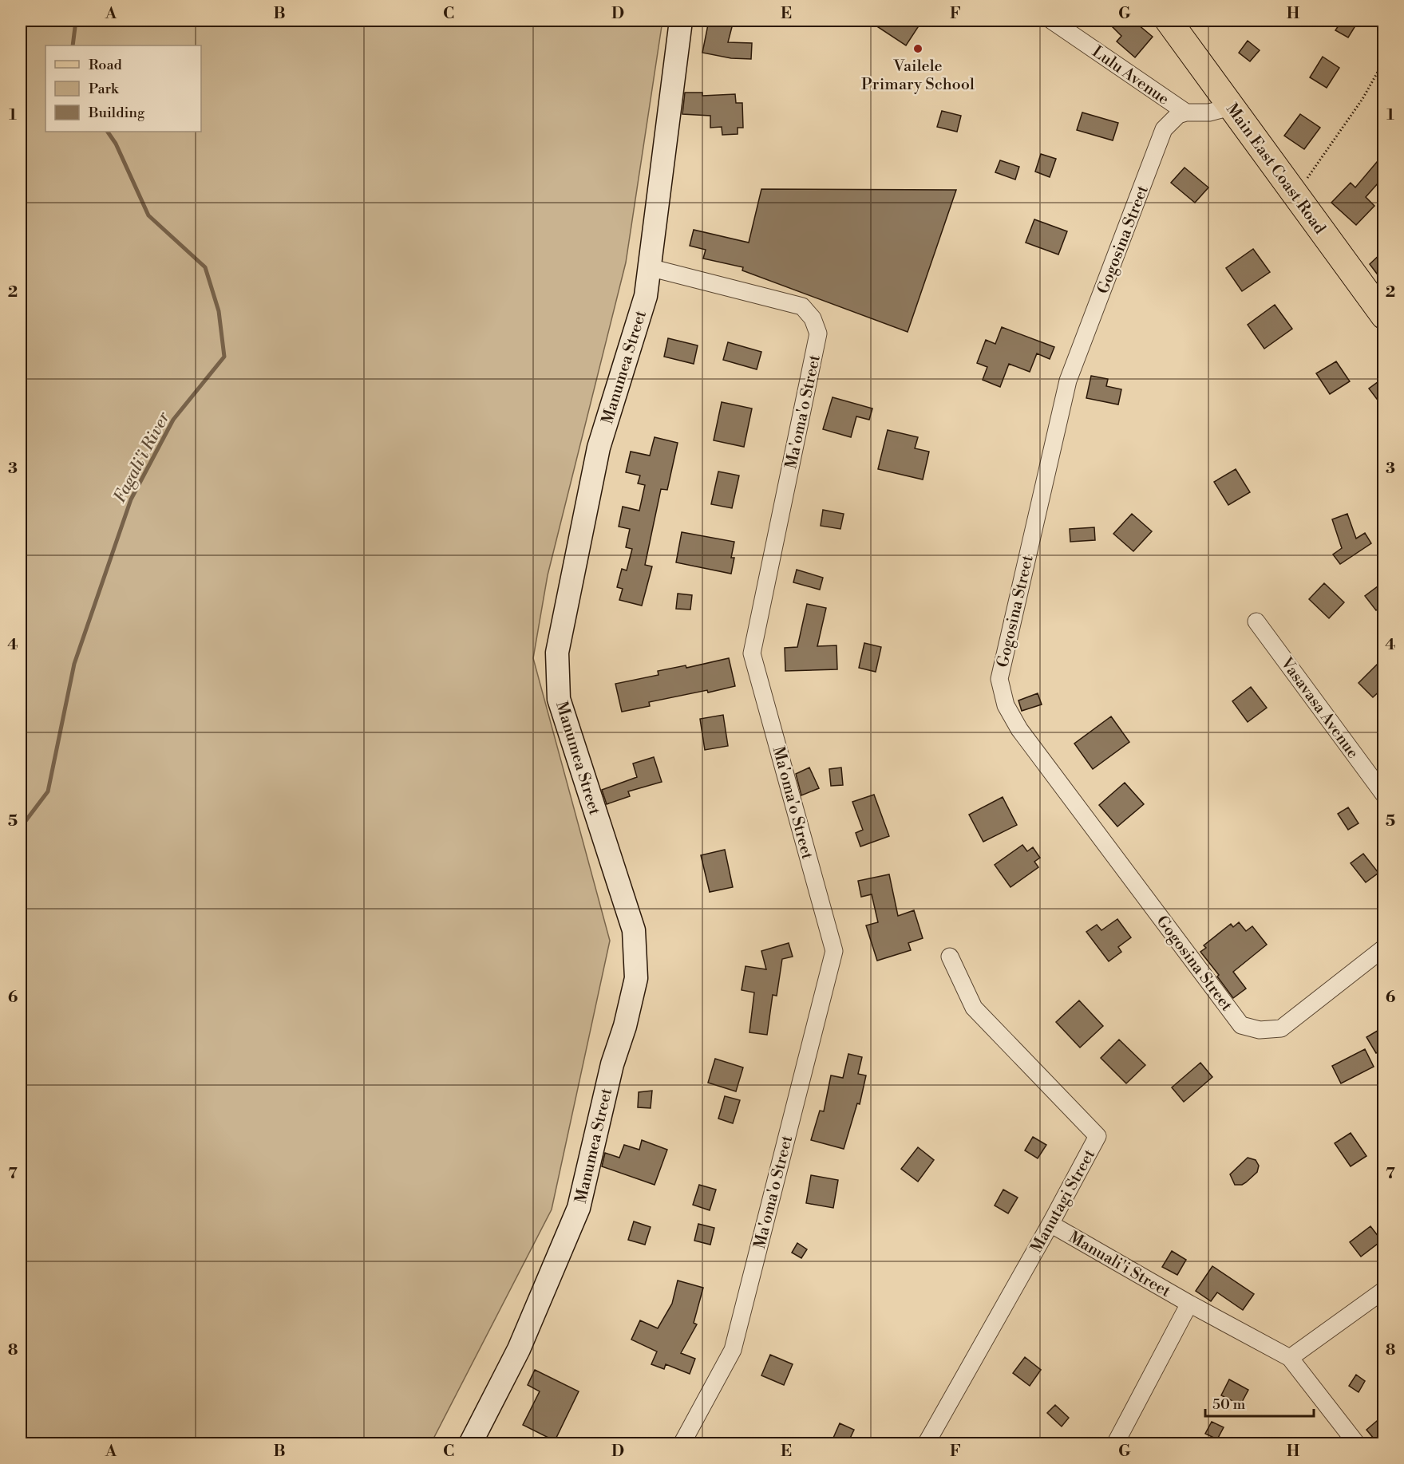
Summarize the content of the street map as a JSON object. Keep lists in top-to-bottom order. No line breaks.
{"streets":{"main road":["Main East Coast Road","Manumea Street"],"street":["Lulu Avenue","Gogosina Street","Ma'oma'o Street","Vasavasa Avenue","Manutagi Street","Manuali'i Street"]},"crossings":[["Lulu Avenue","Gogosina Street"],["Manumea Street","Ma'oma'o Street"],["Manutagi Street","Manuali'i Street"]],"water":["Fagali'i River"],"places":["Vailele Primary School"],"legend":["Road","Park","Building"],"scale_bar":"50 m","grid":{"columns":["A","B","C","D","E","F","G","H"],"rows":["1","2","3","4","5","6","7","8"]}}
